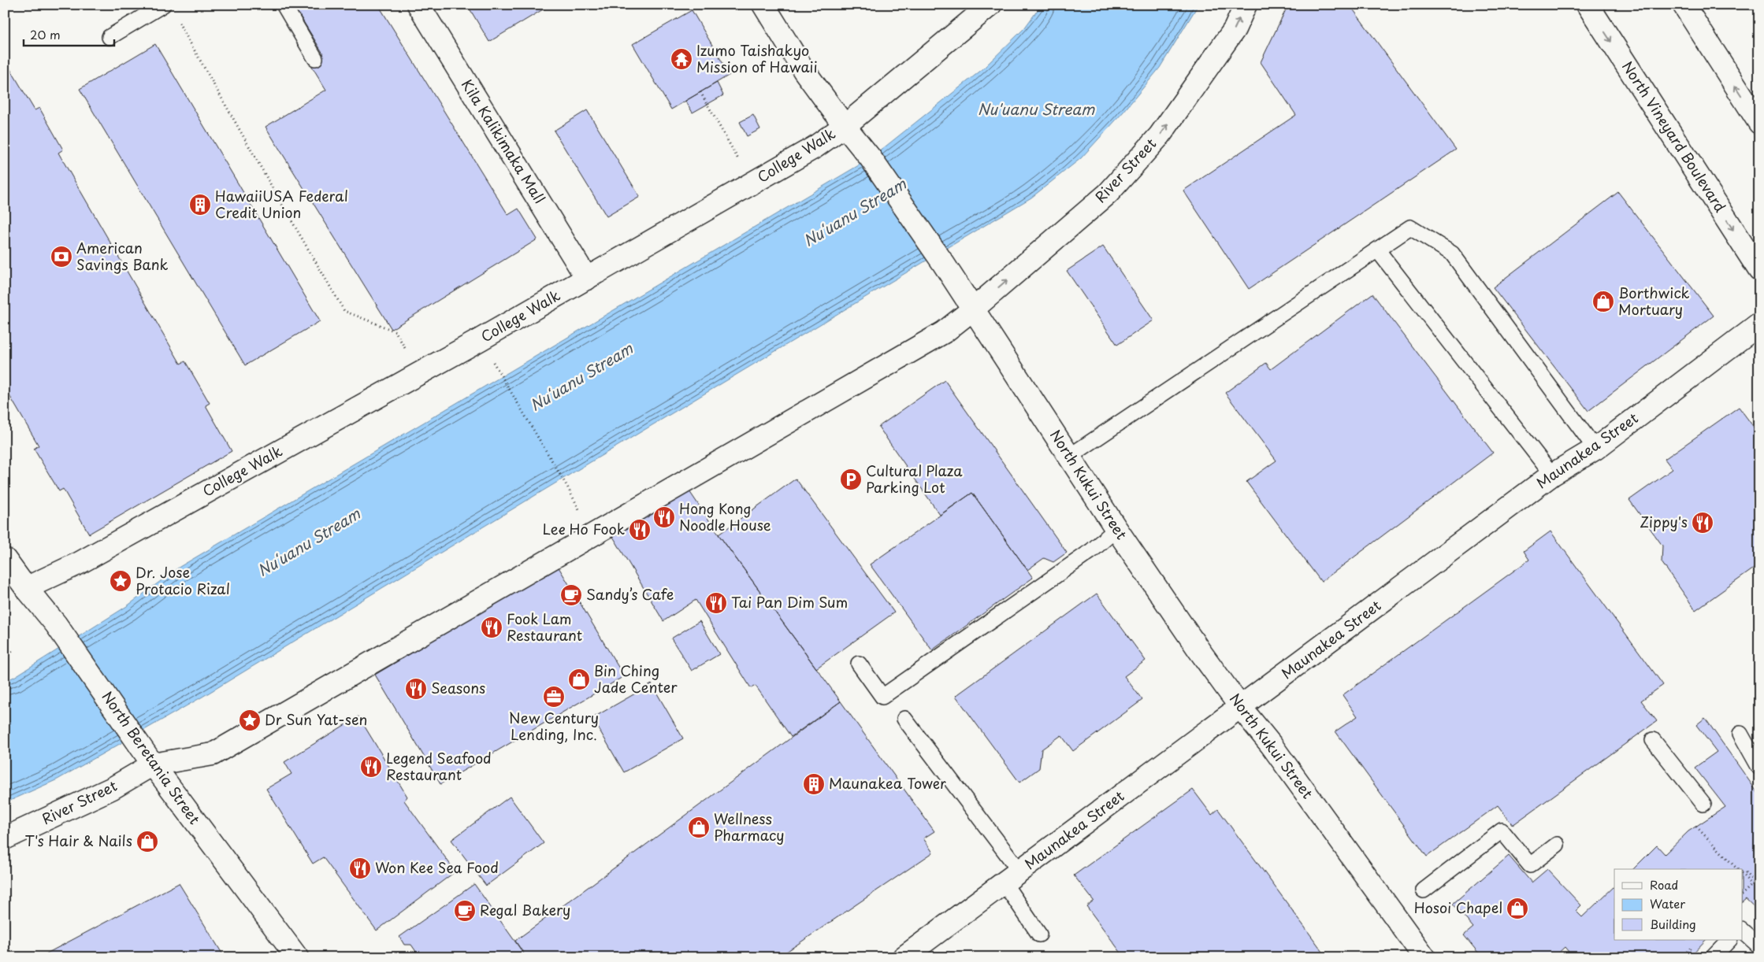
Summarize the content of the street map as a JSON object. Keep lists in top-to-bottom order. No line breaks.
{"streets":{"street":["North Vineyard Boulevard","Kila Kalikimaka Mall","College Walk","River Street","Maunakea Street","North Kukui Street","North Beretania Street"]},"crossings":[["Kila Kalikimaka Mall","College Walk"],["College Walk","North Kukui Street"],["College Walk","North Beretania Street"],["River Street","North Kukui Street"],["River Street","North Beretania Street"],["Maunakea Street","North Kukui Street"]],"water":["Nu'uanu Stream","Nuʻuanu Stream"],"places":{"temple":["Izumo Taishakyo Mission of Hawaii"],"building":["HawaiiUSA Federal Credit Union","Maunakea Tower"],"bank":["American Savings Bank"],"shop":["Borthwick Mortuary","Bin Ching Jade Center","Wellness Pharmacy","T's Hair & Nails","Hosoi Chapel"],"parking":["Cultural Plaza Parking Lot"],"restaurant":["Hong Kong Noodle House","Zippy's","Lee Ho Fook","Tai Pan Dim Sum","Fook Lam Restaurant","Seasons","Legend Seafood Restaurant","Won Kee Sea Food"],"place":["Dr. Jose Protacio Rizal","Dr Sun Yat-sen"],"cafe":["Sandy’s Cafe","Regal Bakery"],"office":["New Century Lending, Inc."]},"legend":["Road","Water","Building"],"scale_bar":"20 m"}
